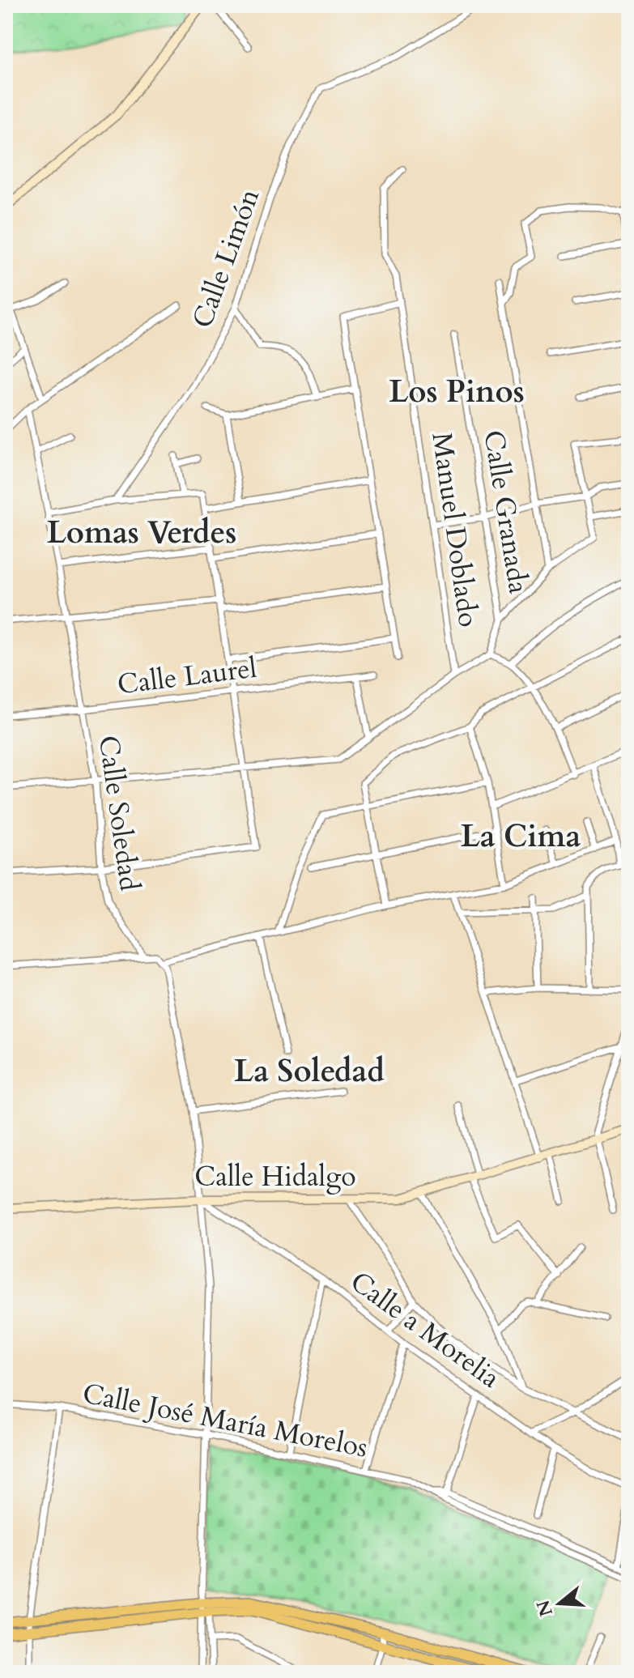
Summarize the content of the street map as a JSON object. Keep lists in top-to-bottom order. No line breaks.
{"streets":{"street":["Calle Limón","Calle Granada","Manuel Doblado","Calle Laurel","Calle Soledad","Calle Hidalgo","Calle a Morelia","Calle José María Morelos"]},"crossings":[["Calle Laurel","Calle Soledad"],["Calle Hidalgo","Calle a Morelia"]],"districts":["Los Pinos","Lomas Verdes","La Cima","La Soledad"],"north":"left"}
